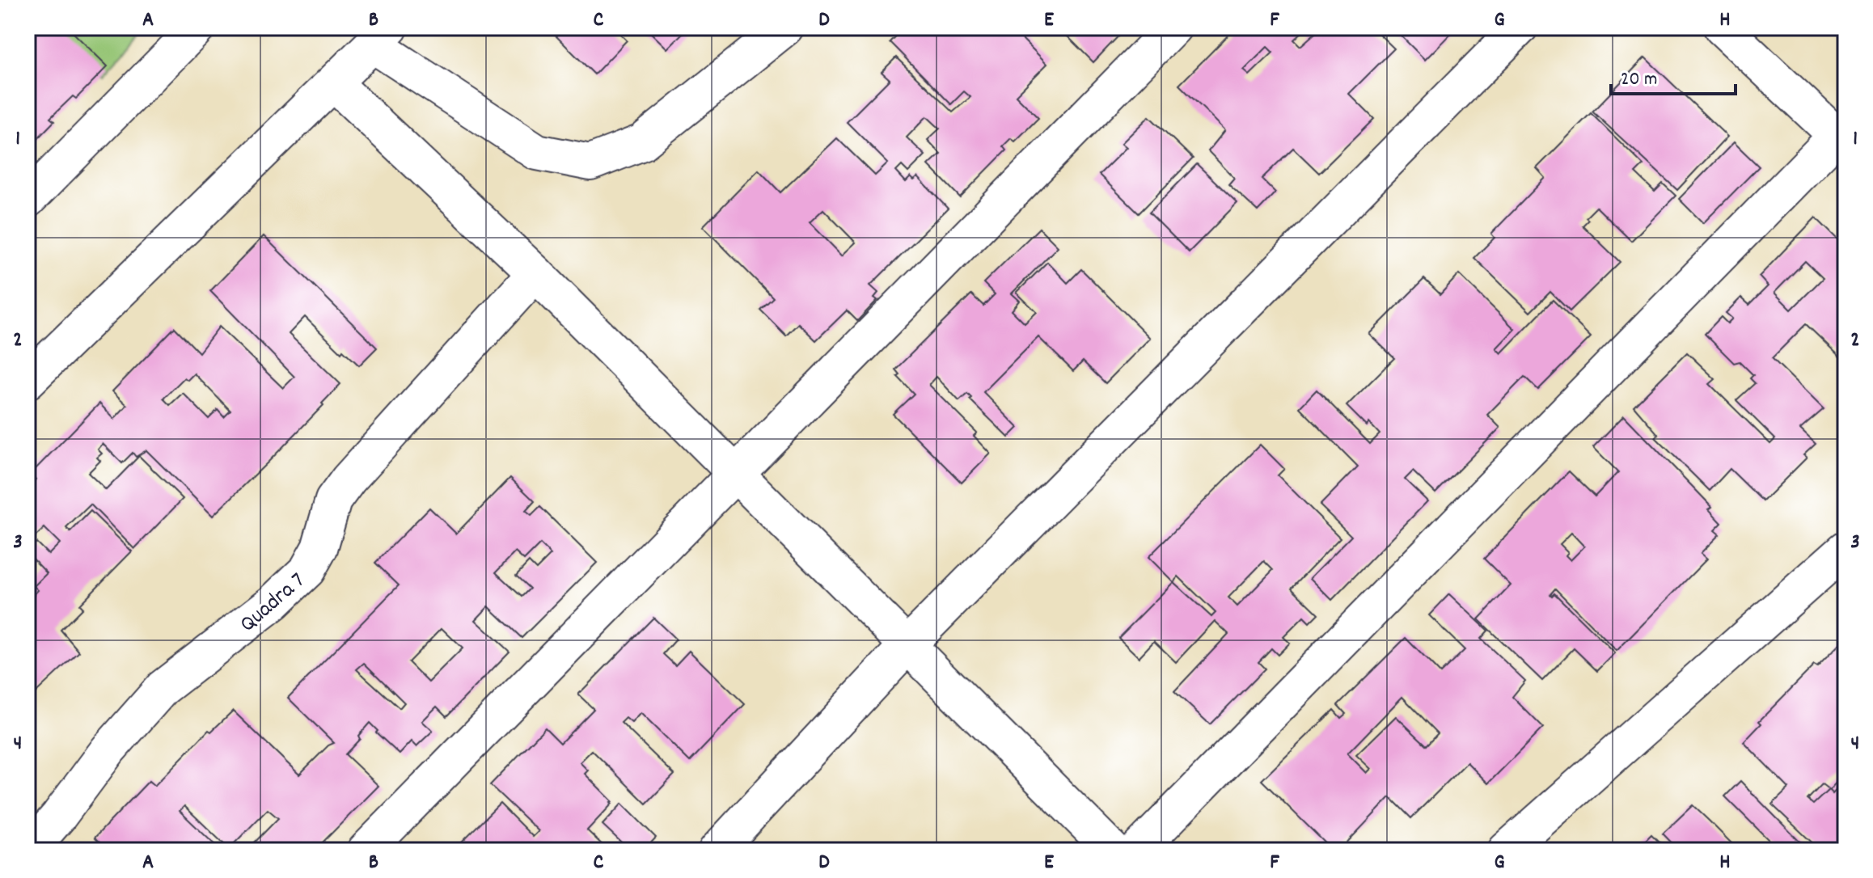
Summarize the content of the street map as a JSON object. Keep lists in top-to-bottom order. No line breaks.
{"streets":{"street":["Quadra 7"]},"scale_bar":"20 m","grid":{"columns":["A","B","C","D","E","F","G","H"],"rows":["1","2","3","4"]}}
